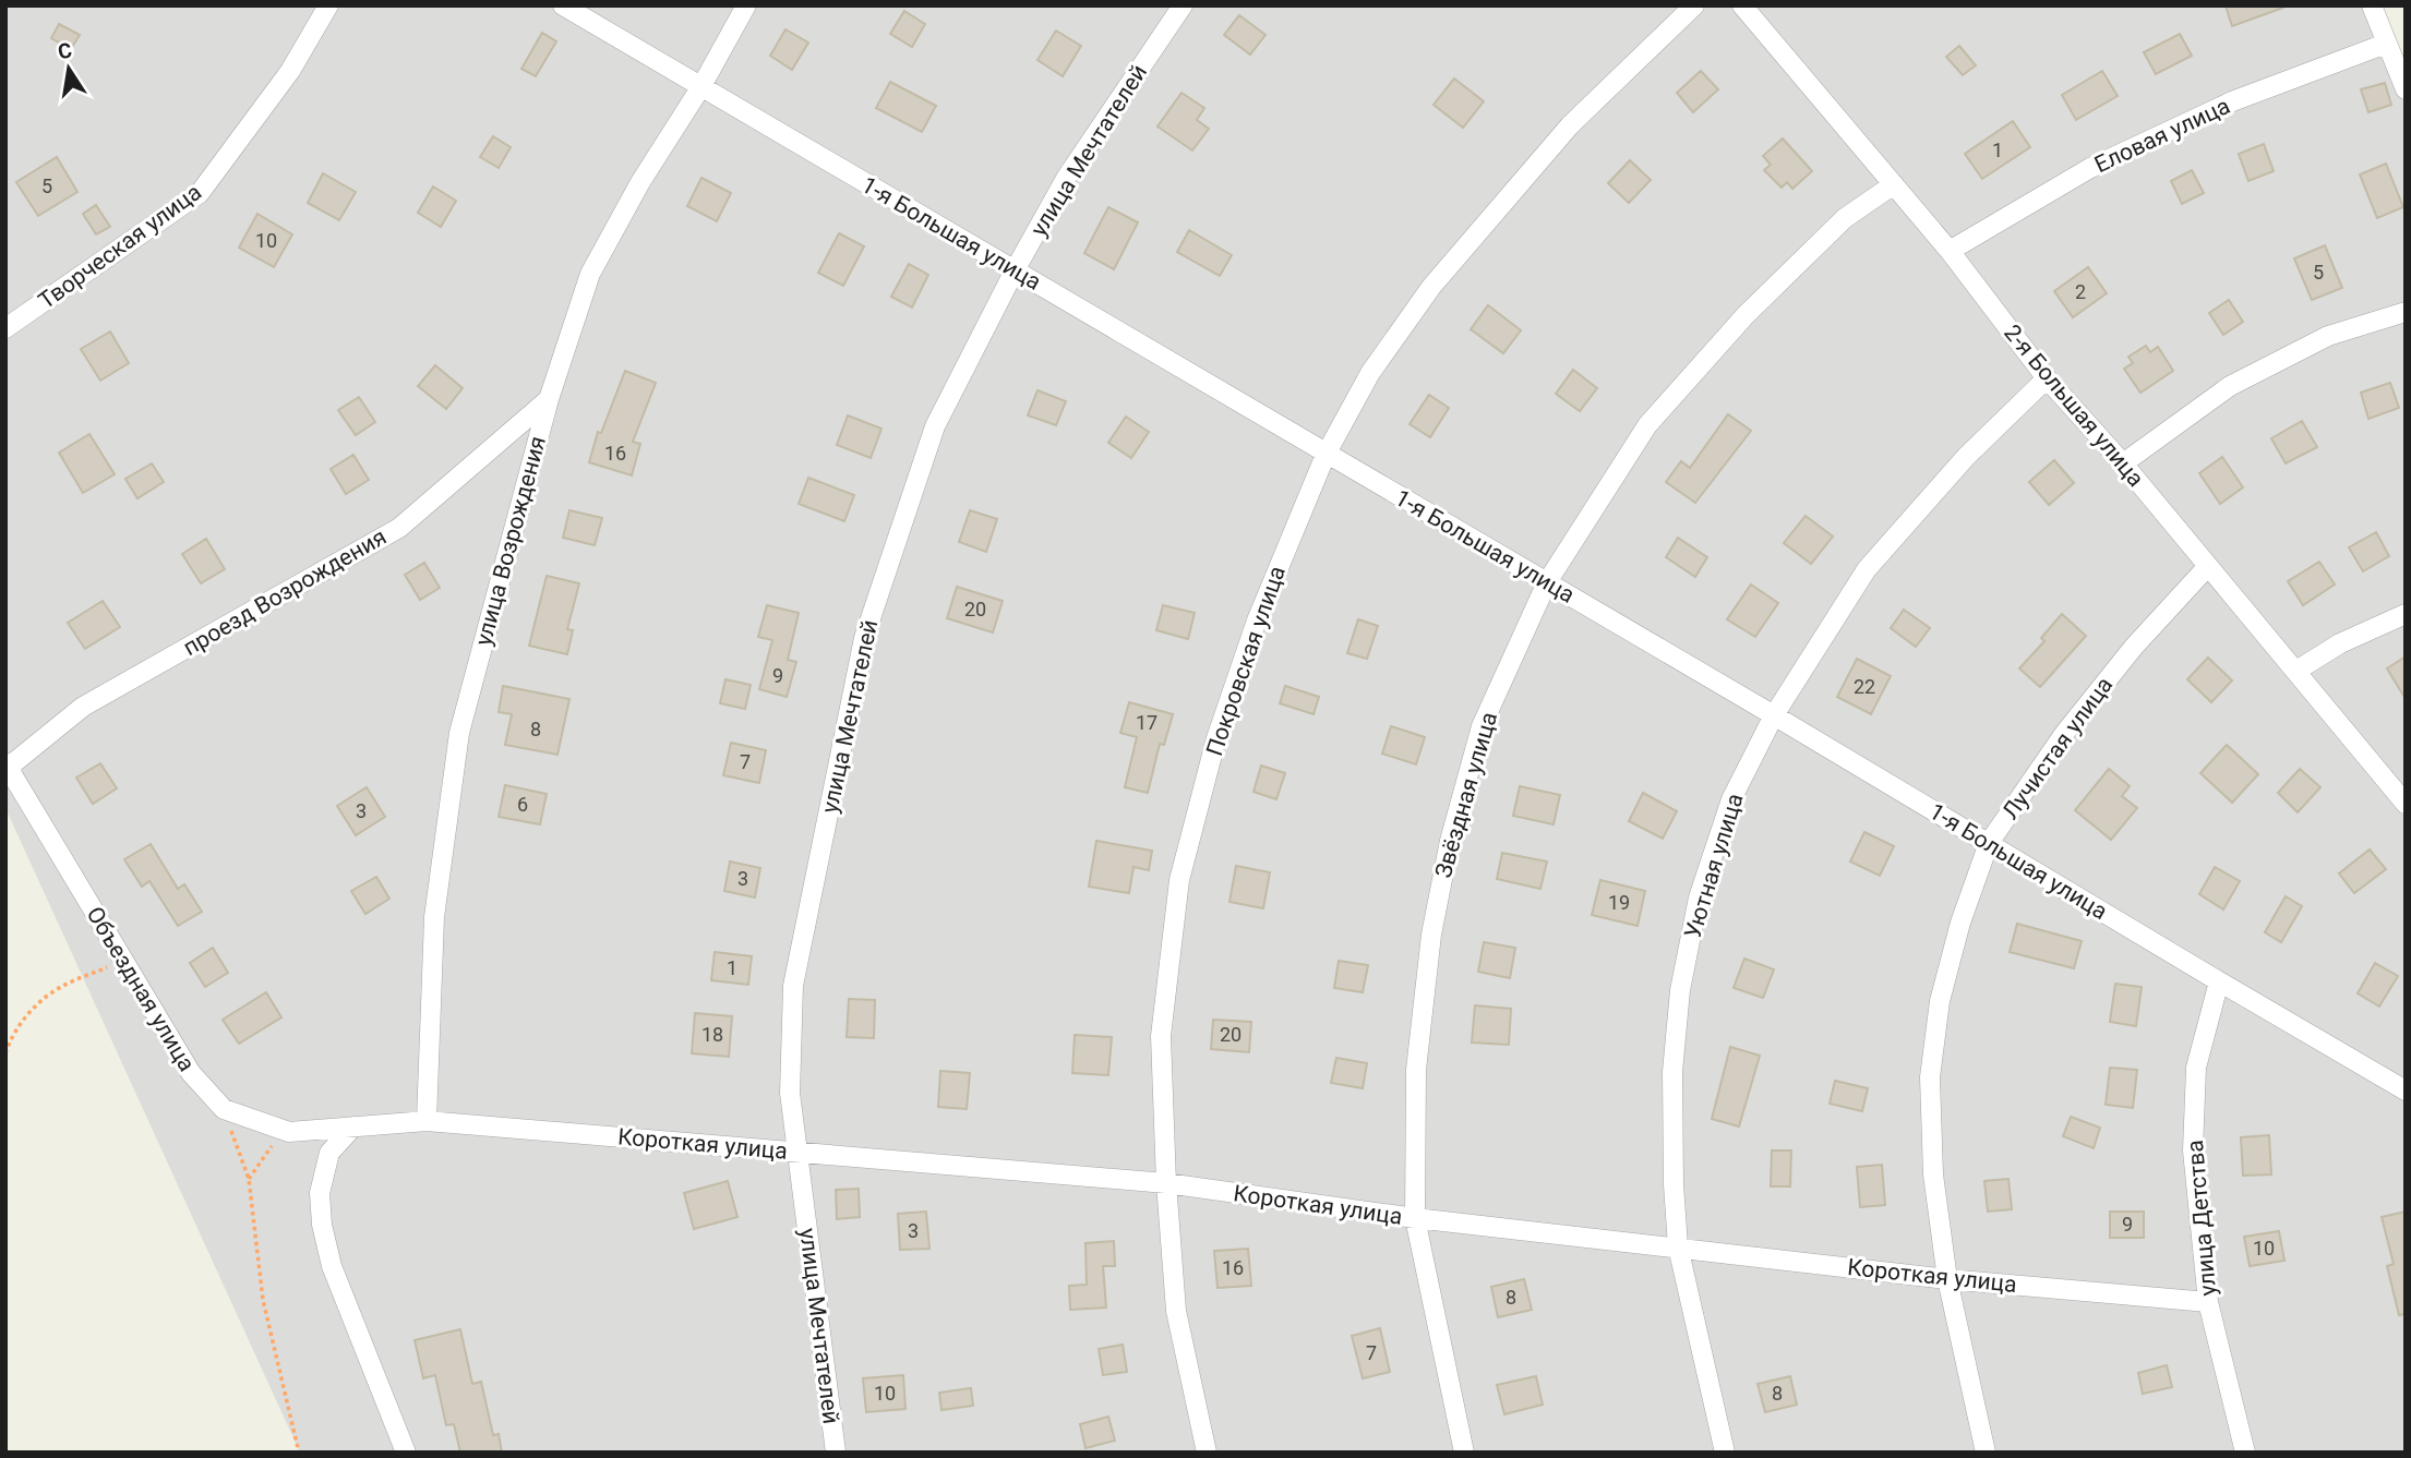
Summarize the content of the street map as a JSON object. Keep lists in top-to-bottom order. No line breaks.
{"streets":{"street":["Еловая улица","улица Мечтателей","1-я Большая улица","Творческая улица","2-я Большая улица","улица Возрождения","проезд Возрождения","Покровская улица","Лучистая улица","Звёздная улица","Уютная улица","Объездная улица","Короткая улица","улица Детства"]},"crossings":[["Еловая улица","2-я Большая улица"],["улица Мечтателей","1-я Большая улица"],["улица Мечтателей","Короткая улица"],["1-я Большая улица","улица Возрождения"],["1-я Большая улица","Покровская улица"],["1-я Большая улица","Лучистая улица"],["1-я Большая улица","Звёздная улица"],["1-я Большая улица","Уютная улица"],["1-я Большая улица","улица Детства"],["2-я Большая улица","Лучистая улица"],["2-я Большая улица","Звёздная улица"],["2-я Большая улица","Уютная улица"],["улица Возрождения","проезд Возрождения"],["улица Возрождения","Объездная улица"],["улица Возрождения","Короткая улица"],["проезд Возрождения","Объездная улица"],["Покровская улица","Короткая улица"],["Лучистая улица","Короткая улица"],["Звёздная улица","Короткая улица"],["Уютная улица","Короткая улица"],["Объездная улица","Короткая улица"],["Короткая улица","улица Детства"]],"house_numbers":["1","5","10","5","2","16","20","9","22","17","8","7","6","3","3","19","1","18","20","9","3","10","16","8","7","10","8"],"north":"top"}
